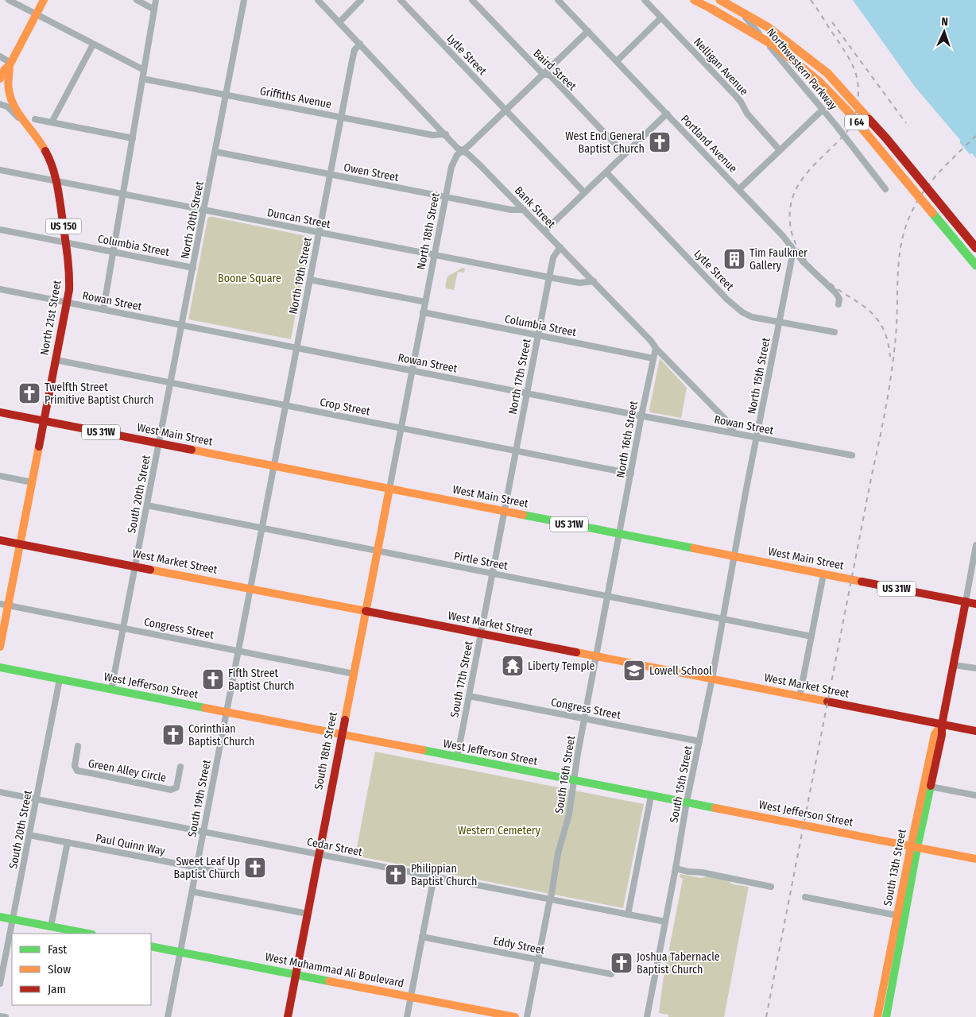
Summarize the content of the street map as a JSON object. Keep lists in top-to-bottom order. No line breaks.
{"streets":{"main road":["I 64","US 150","North 21st Street","US 31W","West Main Street","West Market Street","West Jefferson Street","South 18th Street","South 13th Street","West Muhammad Ali Boulevard"],"street":["Lytle Street","Nelligan Avenue","Northwestern Parkway","Baird Street","Griffiths Avenue","Portland Avenue","Owen Street","Bank Street","Duncan Street","North 20th Street","North 18th Street","Columbia Street","North 19th Street","Rowan Street","North 15th Street","North 17th Street","Crop Street","North 16th Street","South 20th Street","Pirtle Street","Congress Street","South 17th Street","Green Alley Circle","South 16th Street","South 15th Street","South 19th Street","Paul Quinn Way","Cedar Street","Eddy Street"]},"crossings":[["Lytle Street","North 18th Street"],["Lytle Street","North 15th Street"],["Baird Street","North 18th Street"],["Griffiths Avenue","Bank Street"],["Griffiths Avenue","North 20th Street"],["Griffiths Avenue","North 19th Street"],["Portland Avenue","North 18th Street"],["Portland Avenue","North 15th Street"],["Owen Street","Bank Street"],["Owen Street","North 20th Street"],["Owen Street","North 18th Street"],["Owen Street","North 19th Street"],["Bank Street","Duncan Street"],["Bank Street","North 18th Street"],["Bank Street","North 19th Street"],["Bank Street","Rowan Street"],["Bank Street","North 17th Street"],["Bank Street","North 16th Street"],["Duncan Street","North 20th Street"],["Duncan Street","North 18th Street"],["Duncan Street","North 19th Street"],["Duncan Street","North 21st Street"],["Duncan Street","North 17th Street"],["North 20th Street","Columbia Street"],["North 20th Street","Rowan Street"],["North 20th Street","Crop Street"],["North 20th Street","West Main Street"],["North 20th Street","South 20th Street"],["US 150","North 21st Street"],["US 150","West Main Street"],["US 150","West Market Street"],["North 18th Street","Columbia Street"],["North 18th Street","Rowan Street"],["North 18th Street","Crop Street"],["North 18th Street","West Main Street"],["North 18th Street","South 18th Street"],["Columbia Street","North 21st Street"],["Columbia Street","North 17th Street"],["Columbia Street","North 16th Street"],["North 19th Street","Rowan Street"],["North 19th Street","Crop Street"],["North 19th Street","West Main Street"],["North 19th Street","South 19th Street"],["Rowan Street","North 21st Street"],["Rowan Street","North 15th Street"],["Rowan Street","North 17th Street"],["Rowan Street","North 16th Street"],["North 21st Street","Crop Street"],["North 21st Street","West Main Street"],["North 15th Street","West Main Street"],["North 15th Street","South 15th Street"],["North 17th Street","Crop Street"],["North 17th Street","West Main Street"],["North 17th Street","South 17th Street"],["Crop Street","North 16th Street"],["West Main Street","North 16th Street"],["West Main Street","South 20th Street"],["West Main Street","South 17th Street"],["West Main Street","South 18th Street"],["West Main Street","South 16th Street"],["West Main Street","South 15th Street"],["West Main Street","South 19th Street"],["West Main Street","South 13th Street"],["North 16th Street","South 16th Street"],["South 20th Street","Pirtle Street"],["South 20th Street","West Market Street"],["South 20th Street","Congress Street"],["South 20th Street","West Jefferson Street"],["South 20th Street","Paul Quinn Way"],["South 20th Street","Cedar Street"],["Pirtle Street","South 17th Street"],["Pirtle Street","South 18th Street"],["Pirtle Street","South 16th Street"],["Pirtle Street","South 15th Street"],["Pirtle Street","South 19th Street"],["West Market Street","South 17th Street"],["West Market Street","South 18th Street"],["West Market Street","South 16th Street"],["West Market Street","South 15th Street"],["West Market Street","South 19th Street"],["West Market Street","South 13th Street"],["Congress Street","South 17th Street"],["Congress Street","South 18th Street"],["Congress Street","South 16th Street"],["Congress Street","South 15th Street"],["Congress Street","South 19th Street"],["South 17th Street","West Jefferson Street"],["West Jefferson Street","South 18th Street"],["West Jefferson Street","South 16th Street"],["West Jefferson Street","South 15th Street"],["West Jefferson Street","South 19th Street"],["West Jefferson Street","South 13th Street"],["South 18th Street","Cedar Street"],["South 18th Street","West Muhammad Ali Boulevard"],["South 16th Street","Cedar Street"],["South 16th Street","Eddy Street"],["South 15th Street","Cedar Street"],["South 19th Street","Paul Quinn Way"],["South 19th Street","Cedar Street"],["South 19th Street","West Muhammad Ali Boulevard"]],"parks":["Boone Square","Western Cemetery"],"places":{"church":["West End General Baptist Church","Twelfth Street Primitive Baptist Church","Fifth Street Baptist Church","Corinthian Baptist Church","Sweet Leaf Up Baptist Church","Philippian Baptist Church","Joshua Tabernacle Baptist Church"],"building":["Tim Faulkner Gallery"],"temple":["Liberty Temple"],"school or university":["Lowell School"]},"legend":["Fast","Slow","Jam"],"north":"top"}
